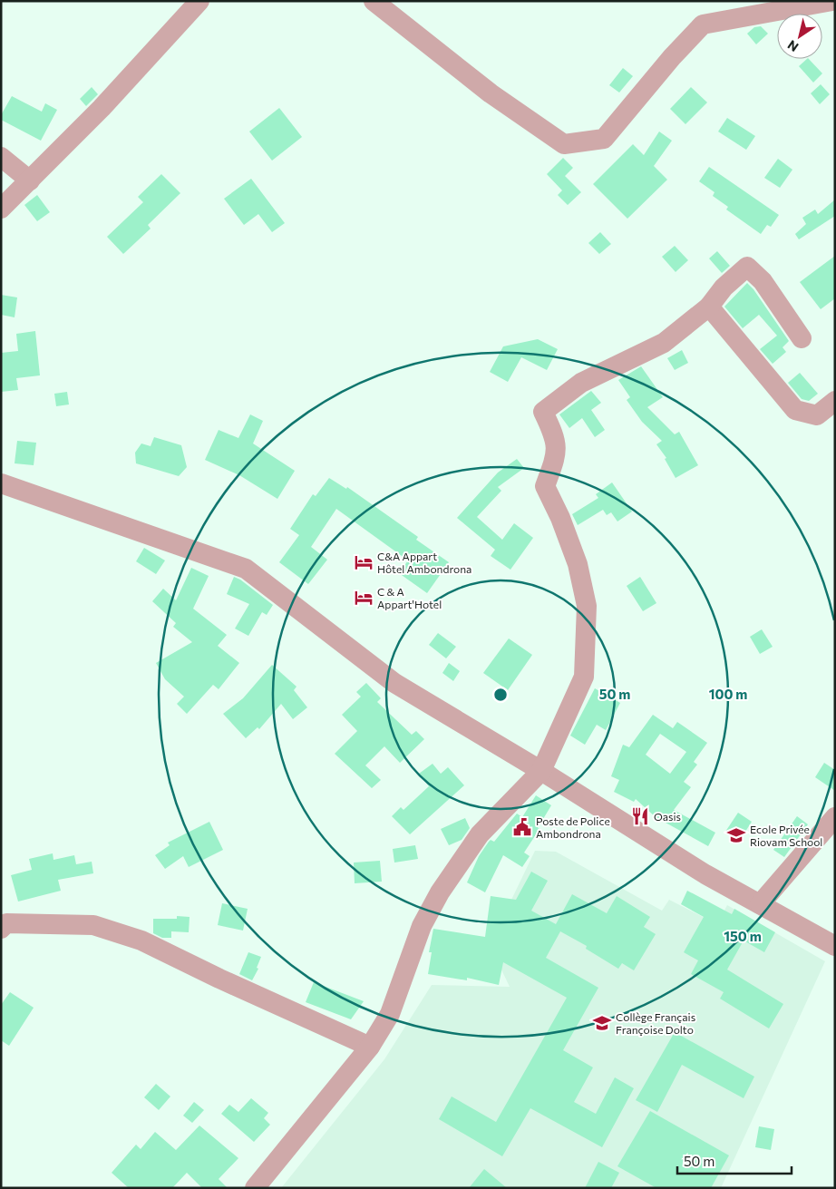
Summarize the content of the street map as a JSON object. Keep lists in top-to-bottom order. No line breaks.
{"places":{"hotel":["C&A Appart Hôtel Ambondrona","C & A Appart'Hotel"],"restaurant":["Oasis"],"public building":["Poste de Police Ambondrona"],"school or university":["Ecole Privée Riovam School","Collège Français Françoise Dolto"]},"scale_bar":"50 m","north":"bottom left","rings":["50 m","100 m","150 m"]}
